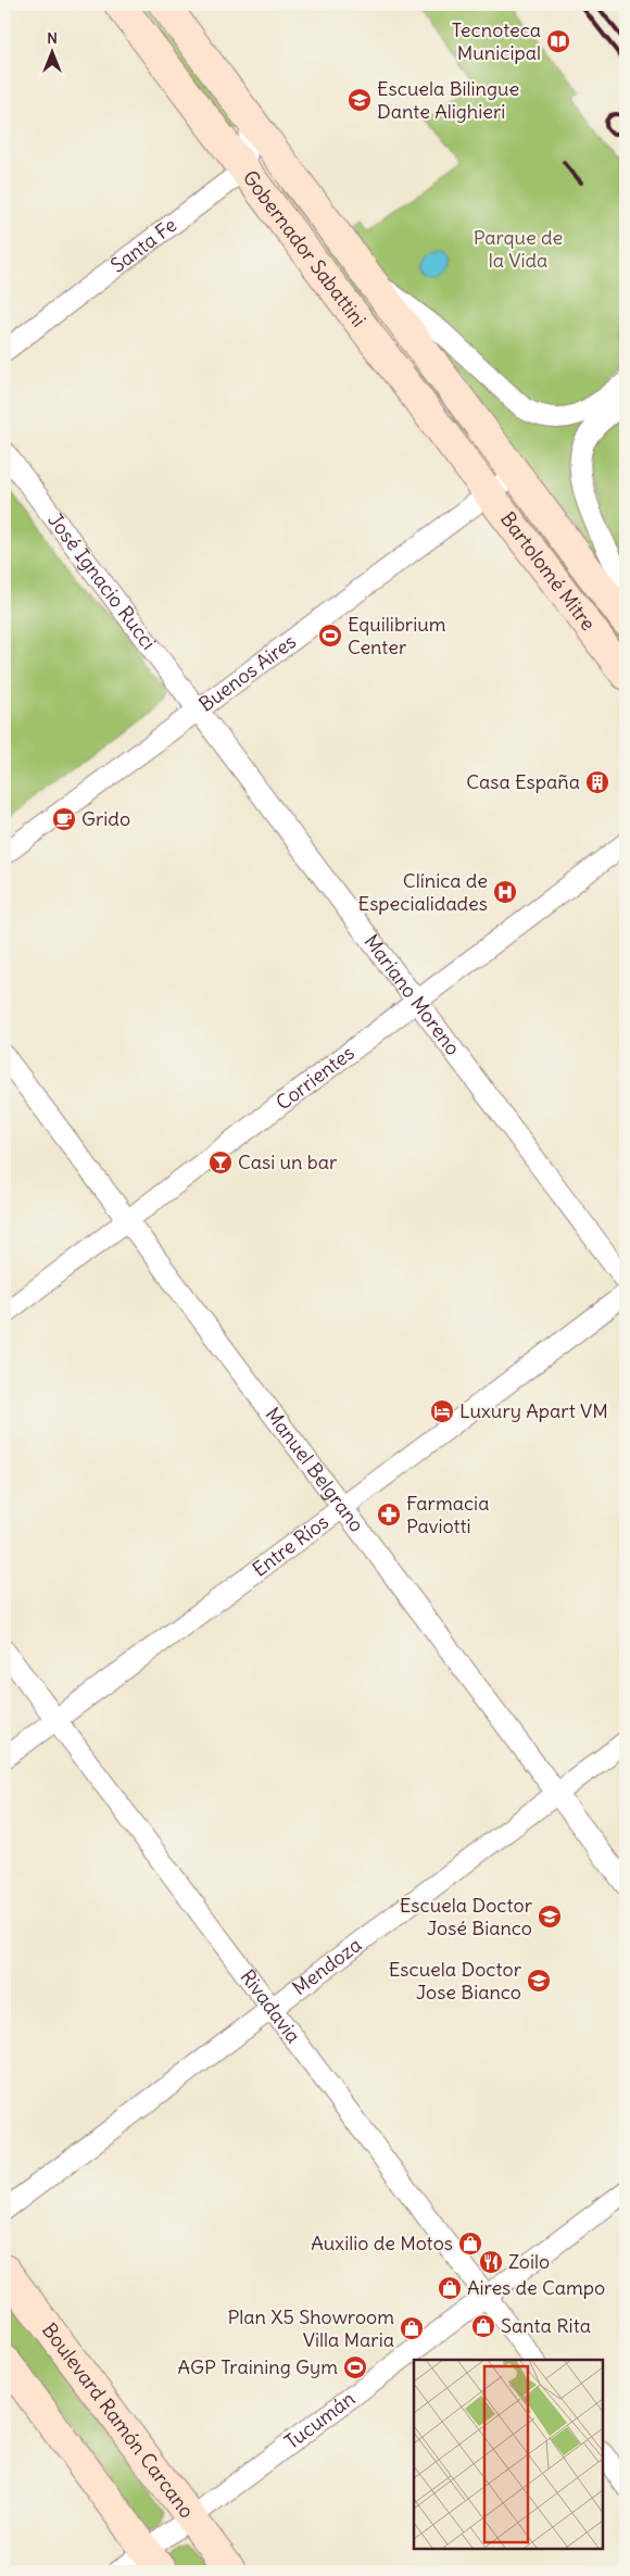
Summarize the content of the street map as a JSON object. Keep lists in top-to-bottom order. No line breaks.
{"streets":{"main road":["Gobernador Sabattini","Bartolomé Mitre","Boulevard Ramón Carcano"],"street":["Santa Fe","José Ignacio Rucci","Buenos Aires","Mariano Moreno","Corrientes","Manuel Belgrano","Entre Ríos","Mendoza","Rivadavia","Tucumán"]},"crossings":[["Santa Fe","Gobernador Sabattini"],["Gobernador Sabattini","Bartolomé Mitre"],["Gobernador Sabattini","Buenos Aires"],["Bartolomé Mitre","Buenos Aires"],["José Ignacio Rucci","Buenos Aires"],["José Ignacio Rucci","Mariano Moreno"],["Buenos Aires","Mariano Moreno"],["Mariano Moreno","Corrientes"],["Corrientes","Manuel Belgrano"],["Manuel Belgrano","Entre Ríos"],["Manuel Belgrano","Mendoza"],["Entre Ríos","Rivadavia"],["Mendoza","Rivadavia"],["Rivadavia","Tucumán"],["Boulevard Ramón Carcano","Tucumán"]],"parks":["Parque de la Vida"],"places":{"library":["Tecnoteca Municipal"],"school or university":["Escuela Bilingue Dante Alighieri","Escuela Doctor José Bianco","Escuela Doctor Jose Bianco"],"sports":["Equilibrium Center","AGP Training Gym"],"building":["Casa España"],"cafe":["Grido"],"hospital":["Clínica de Especialidades"],"bar":["Casi un bar"],"hotel":["Luxury Apart VM"],"pharmacy":["Farmacia Paviotti"],"shop":["Auxilio de Motos","Aires de Campo","Santa Rita","Plan X5 Showroom Villa Maria"],"restaurant":["Zoilo"]},"north":"top"}
